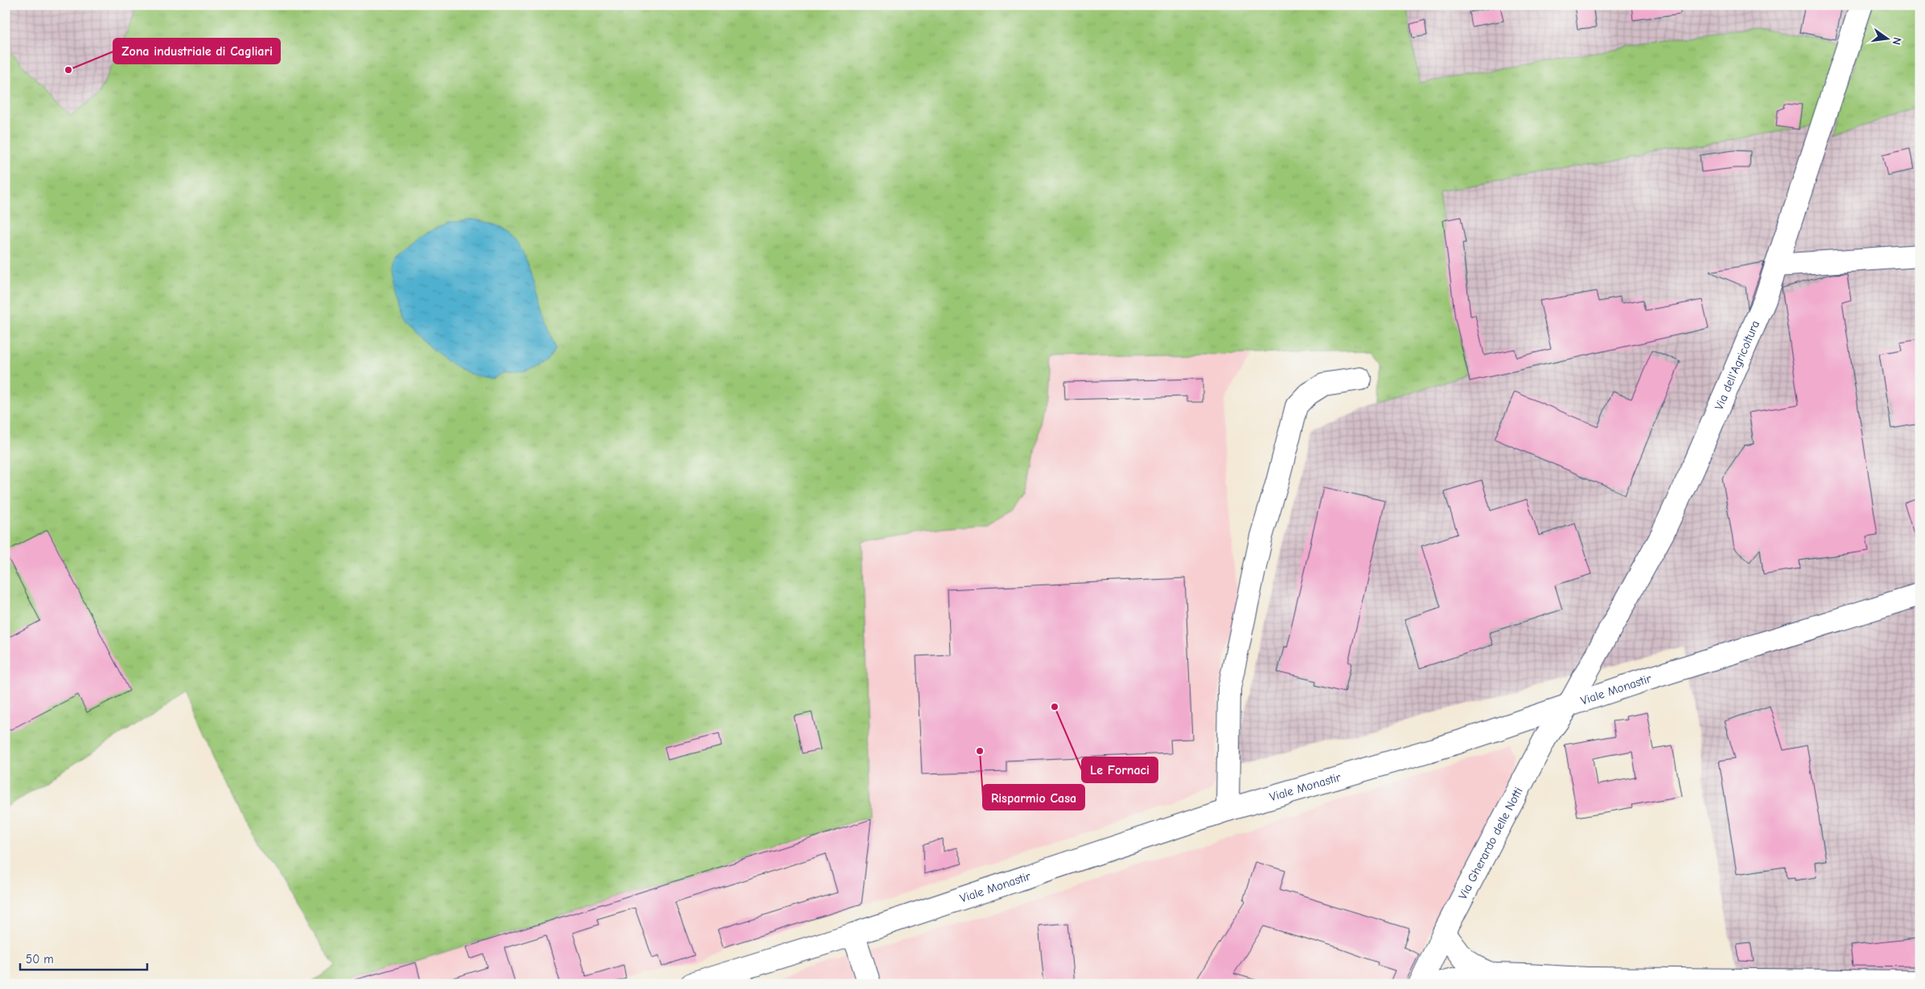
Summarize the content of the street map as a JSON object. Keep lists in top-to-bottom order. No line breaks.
{"streets":{"street":["Via dell'Agricoltura","Viale Monastir","Via Gherardo delle Notti"]},"crossings":[["Via dell'Agricoltura","Viale Monastir"],["Via dell'Agricoltura","Via Gherardo delle Notti"],["Viale Monastir","Via Gherardo delle Notti"]],"places":["Zona industriale di Cagliari","Le Fornaci","Risparmio Casa"],"scale_bar":"50 m","north":"right"}
